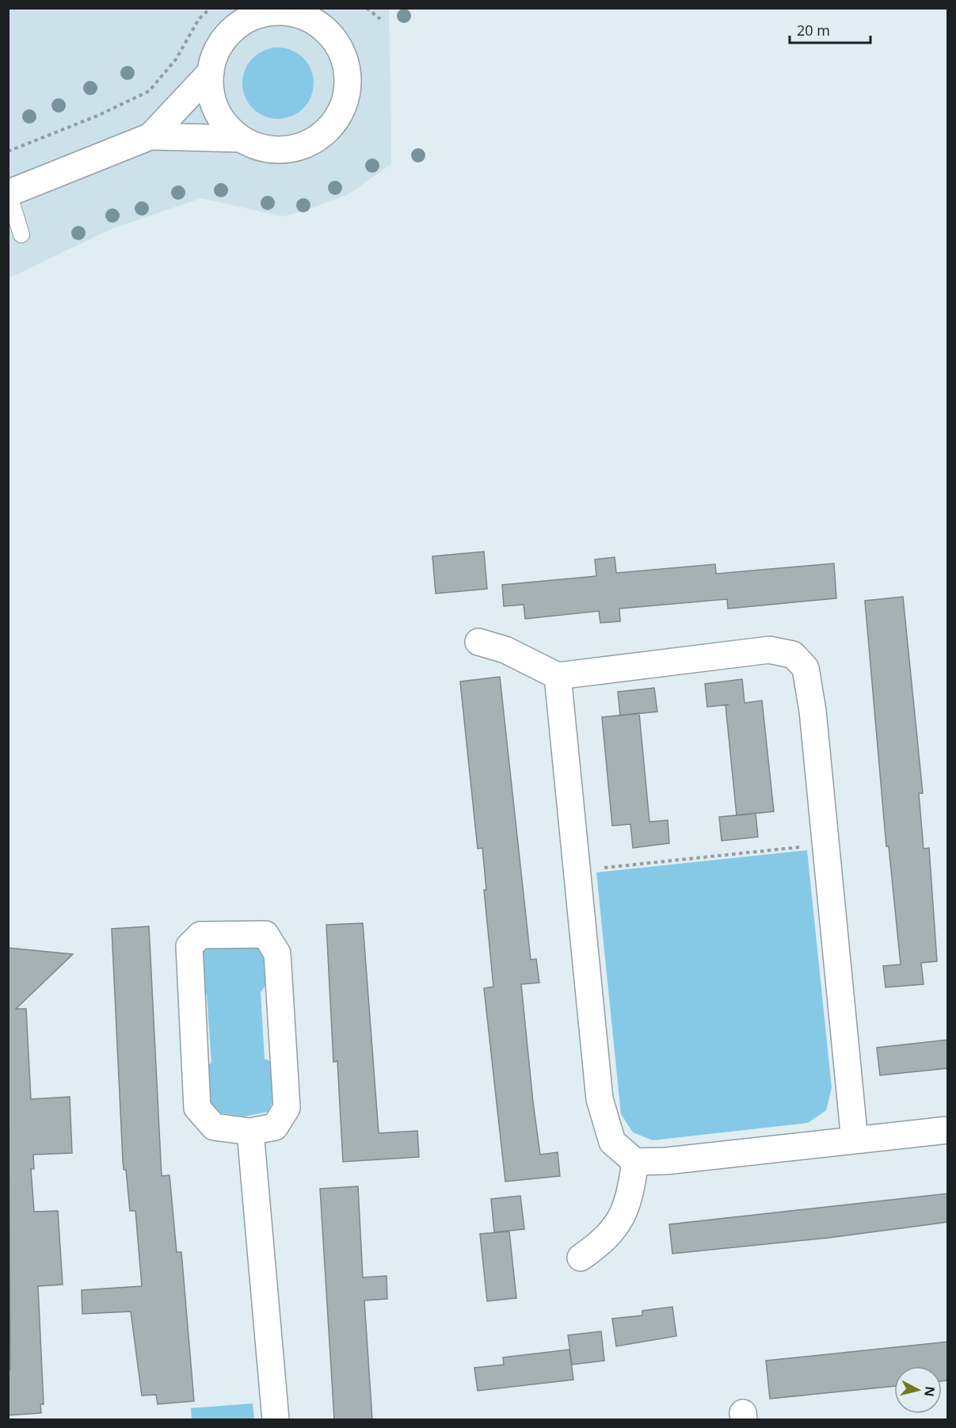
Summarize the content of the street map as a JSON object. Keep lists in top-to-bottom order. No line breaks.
{"scale_bar":"20 m","north":"right"}
